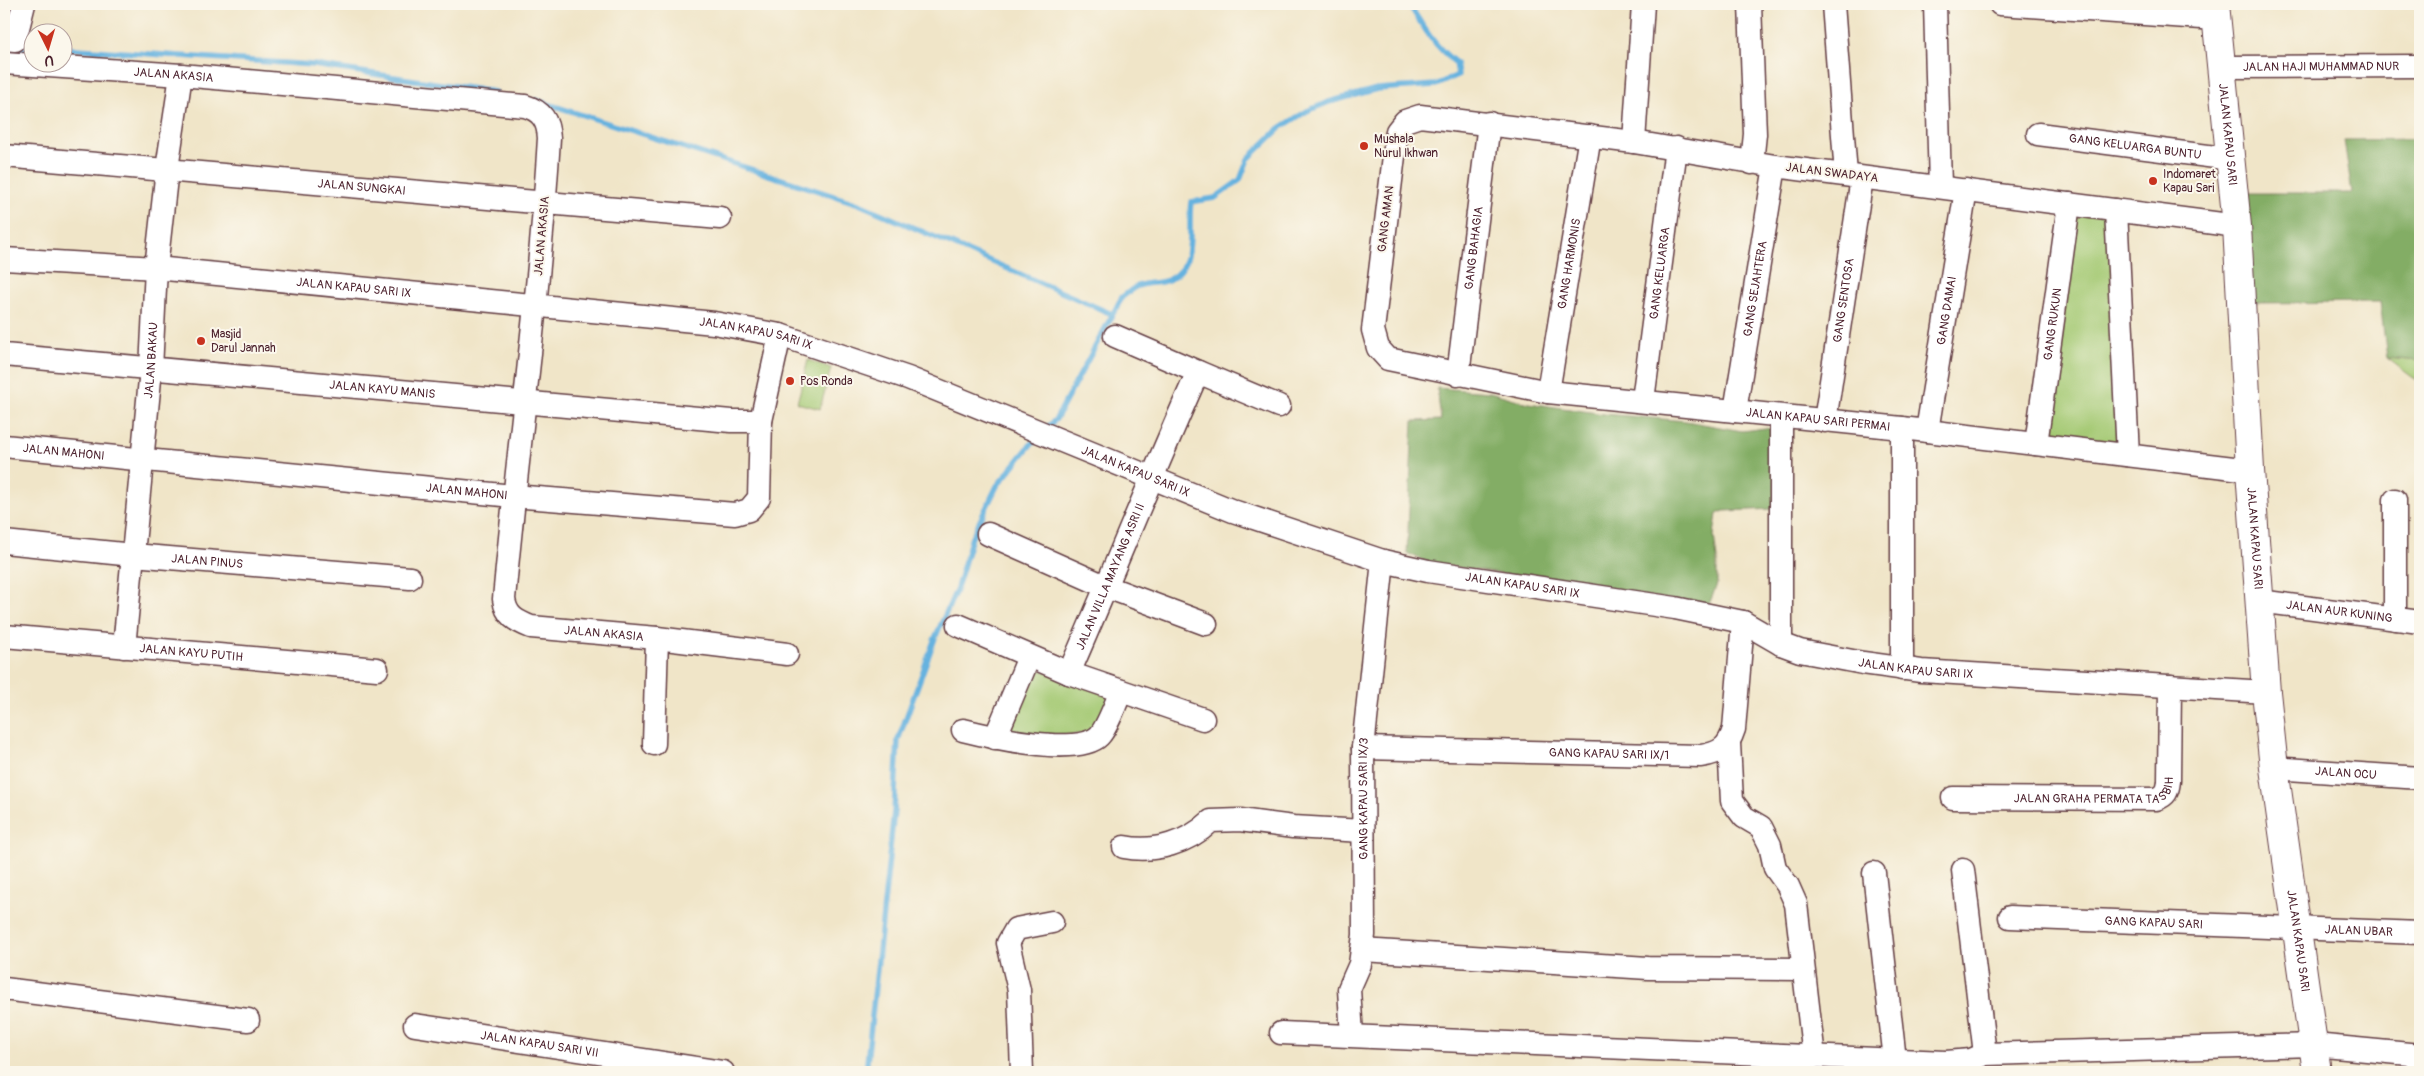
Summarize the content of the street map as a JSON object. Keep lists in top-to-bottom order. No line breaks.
{"streets":{"main road":["JALAN KAPAU SARI"],"street":["JALAN HAJI MUHAMMAD NUR","JALAN AKASIA","GANG KELUARGA BUNTU","JALAN SWADAYA","JALAN SUNGKAI","GANG AMAN","GANG BAHAGIA","GANG HARMONIS","GANG KELUARGA","JALAN KAPAU SARI IX","GANG SEJAHTERA","GANG SENTOSA","GANG DAMAI","GANG RUKUN","JALAN BAKAU","JALAN KAYU MANIS","JALAN KAPAU SARI PERMAI","JALAN MAHONI","JALAN PINUS","JALAN VILLA MAYANG ASRI II","JALAN AUR KUNING","JALAN KAYU PUTIH","GANG KAPAU SARI IX/1","JALAN OCU","JALAN GRAHA PERMATA TASBIH","GANG KAPAU SARI IX/3","GANG KAPAU SARI","JALAN UBAR","JALAN KAPAU SARI VII"]},"crossings":[["JALAN HAJI MUHAMMAD NUR","JALAN KAPAU SARI"],["JALAN AKASIA","JALAN SUNGKAI"],["JALAN AKASIA","JALAN KAPAU SARI IX"],["JALAN AKASIA","JALAN BAKAU"],["JALAN AKASIA","JALAN KAYU MANIS"],["JALAN AKASIA","JALAN MAHONI"],["JALAN KAPAU SARI","GANG KELUARGA BUNTU"],["JALAN KAPAU SARI","JALAN SWADAYA"],["JALAN KAPAU SARI","JALAN KAPAU SARI IX"],["JALAN KAPAU SARI","JALAN KAPAU SARI PERMAI"],["JALAN KAPAU SARI","JALAN AUR KUNING"],["JALAN KAPAU SARI","JALAN OCU"],["JALAN KAPAU SARI","GANG KAPAU SARI"],["JALAN KAPAU SARI","JALAN UBAR"],["JALAN SWADAYA","GANG AMAN"],["JALAN SWADAYA","GANG BAHAGIA"],["JALAN SWADAYA","GANG HARMONIS"],["JALAN SWADAYA","GANG KELUARGA"],["JALAN SWADAYA","GANG SEJAHTERA"],["JALAN SWADAYA","GANG SENTOSA"],["JALAN SWADAYA","GANG DAMAI"],["JALAN SWADAYA","GANG RUKUN"],["JALAN SUNGKAI","JALAN BAKAU"],["GANG AMAN","JALAN KAPAU SARI PERMAI"],["GANG BAHAGIA","JALAN KAPAU SARI PERMAI"],["GANG HARMONIS","JALAN KAPAU SARI PERMAI"],["GANG KELUARGA","JALAN KAPAU SARI PERMAI"],["JALAN KAPAU SARI IX","JALAN BAKAU"],["JALAN KAPAU SARI IX","JALAN MAHONI"],["JALAN KAPAU SARI IX","JALAN VILLA MAYANG ASRI II"],["JALAN KAPAU SARI IX","JALAN GRAHA PERMATA TASBIH"],["JALAN KAPAU SARI IX","GANG KAPAU SARI IX/3"],["GANG SEJAHTERA","JALAN KAPAU SARI PERMAI"],["GANG SENTOSA","JALAN KAPAU SARI PERMAI"],["GANG DAMAI","JALAN KAPAU SARI PERMAI"],["GANG RUKUN","JALAN KAPAU SARI PERMAI"],["JALAN BAKAU","JALAN KAYU MANIS"],["JALAN BAKAU","JALAN MAHONI"],["JALAN BAKAU","JALAN PINUS"],["JALAN BAKAU","JALAN KAYU PUTIH"],["JALAN KAYU MANIS","JALAN MAHONI"],["GANG KAPAU SARI IX/1","GANG KAPAU SARI IX/3"],["GANG KAPAU SARI","JALAN UBAR"]],"places":["Mushala Nurul Ikhwan","Indomaret Kapau Sari","Masjid Darul Jannah","Pos Ronda"],"north":"bottom"}
